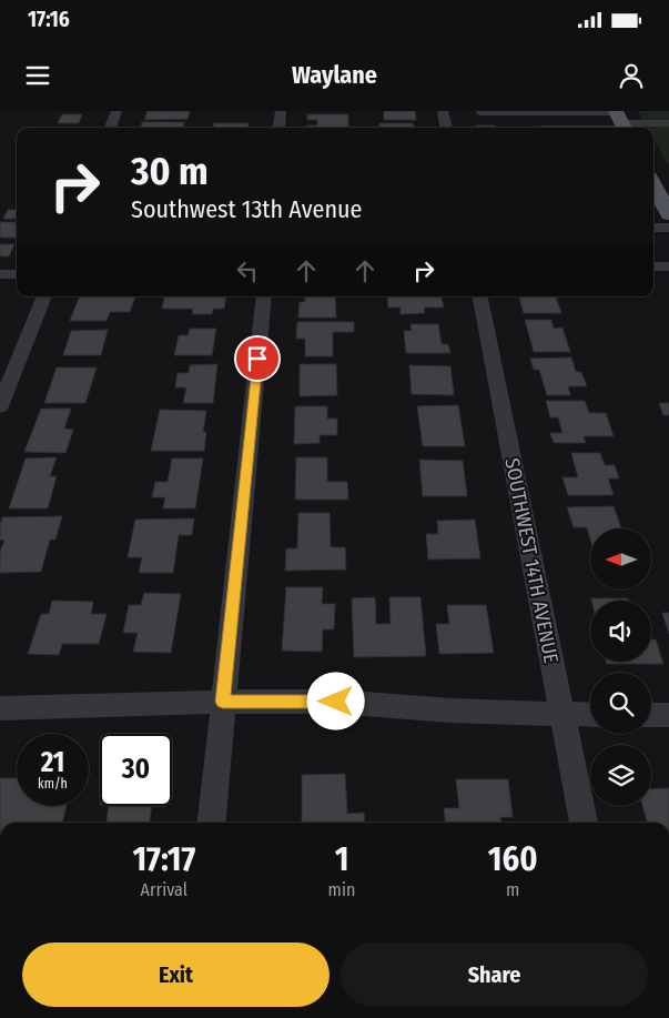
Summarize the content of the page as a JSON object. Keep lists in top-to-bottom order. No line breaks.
{"streets":{"street":["SOUTHWEST 14TH AVENUE"]},"north":"left","page":{"status":"17:16","header":"Waylane","turn":["30 m","Southwest 13th Avenue"],"speed":"21 km/h","limit":"30","eta":["17:17","Arrival","1","min","160","m"],"buttons":["Exit","Share"]}}
